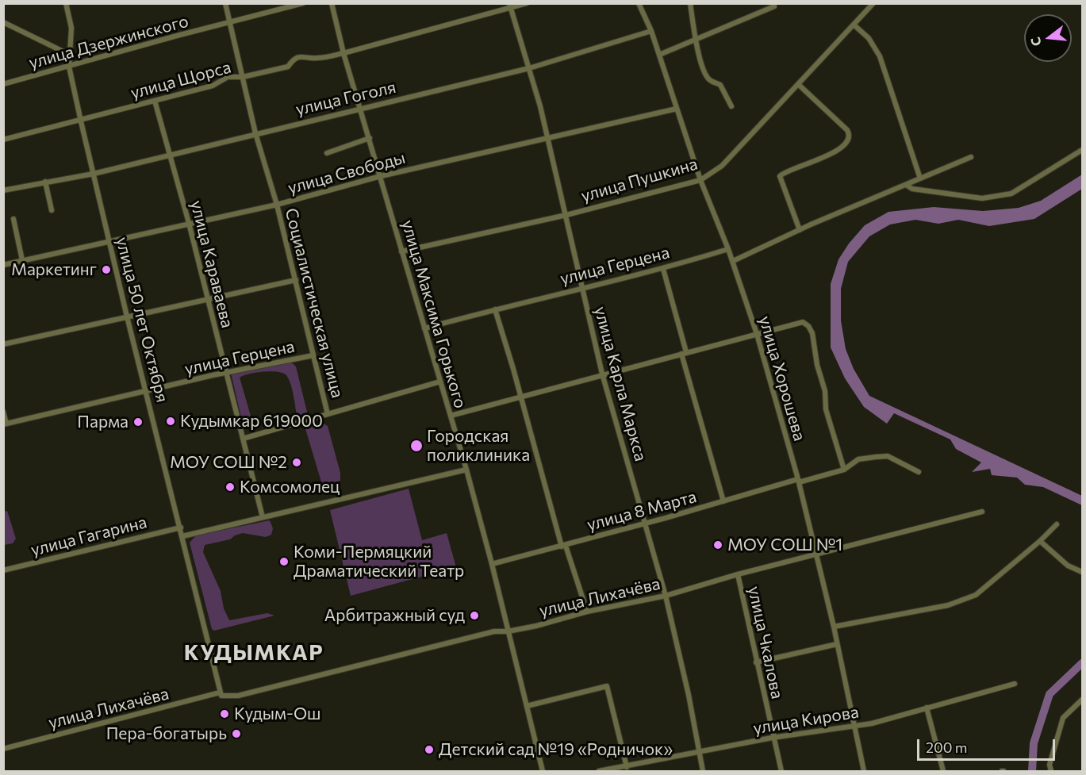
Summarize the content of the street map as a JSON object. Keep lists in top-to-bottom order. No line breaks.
{"streets":{"street":["улица Дзержинского","улица Щорса","улица Гоголя","улица Свободы","улица Пушкина","улица Караваева","улица Герцена","Социалистическая улица","улица Максима Горького","улица 50 лет Октября","улица Хорошева","улица Карла Маркса","улица 8 Марта","улица Гагарина","улица Лихачёва","улица Чкалова","улица Кирова"]},"crossings":[["улица Дзержинского","Социалистическая улица"],["улица Дзержинского","улица 50 лет Октября"],["улица Щорса","улица Караваева"],["улица Щорса","Социалистическая улица"],["улица Щорса","улица Максима Горького"],["улица Щорса","улица 50 лет Октября"],["улица Щорса","улица Карла Маркса"],["улица Гоголя","улица Караваева"],["улица Гоголя","Социалистическая улица"],["улица Гоголя","улица Максима Горького"],["улица Гоголя","улица 50 лет Октября"],["улица Гоголя","улица Хорошева"],["улица Гоголя","улица Карла Маркса"],["улица Свободы","улица Караваева"],["улица Свободы","Социалистическая улица"],["улица Свободы","улица Максима Горького"],["улица Свободы","улица 50 лет Октября"],["улица Свободы","улица Хорошева"],["улица Свободы","улица Карла Маркса"],["улица Пушкина","улица Максима Горького"],["улица Пушкина","улица Хорошева"],["улица Пушкина","улица Карла Маркса"],["улица Караваева","улица Герцена"],["улица Герцена","Социалистическая улица"],["улица Герцена","улица Максима Горького"],["улица Герцена","улица 50 лет Октября"],["улица Герцена","улица Хорошева"],["улица Герцена","улица Карла Маркса"],["улица Максима Горького","улица 8 Марта"],["улица Максима Горького","улица Лихачёва"],["улица 50 лет Октября","улица Гагарина"],["улица 50 лет Октября","улица Лихачёва"],["улица Хорошева","улица 8 Марта"],["улица Хорошева","улица Лихачёва"],["улица Хорошева","улица Кирова"],["улица Карла Маркса","улица 8 Марта"],["улица Карла Маркса","улица Лихачёва"],["улица Карла Маркса","улица Кирова"],["улица Лихачёва","улица Чкалова"],["улица Чкалова","улица Кирова"]],"districts":["КУДЫМКАР"],"places":["Маркетинг","Кудымкар 619000","Парма","Городская поликлиника","МОУ СОШ №2","Комсомолец","МОУ СОШ №1","Коми-Пермяцкий Драматический Театр","Арбитражный суд","Кудым-Ош","Пера-богатырь","Детский сад №19 «Родничок»"],"scale_bar":"200 m","north":"left"}
